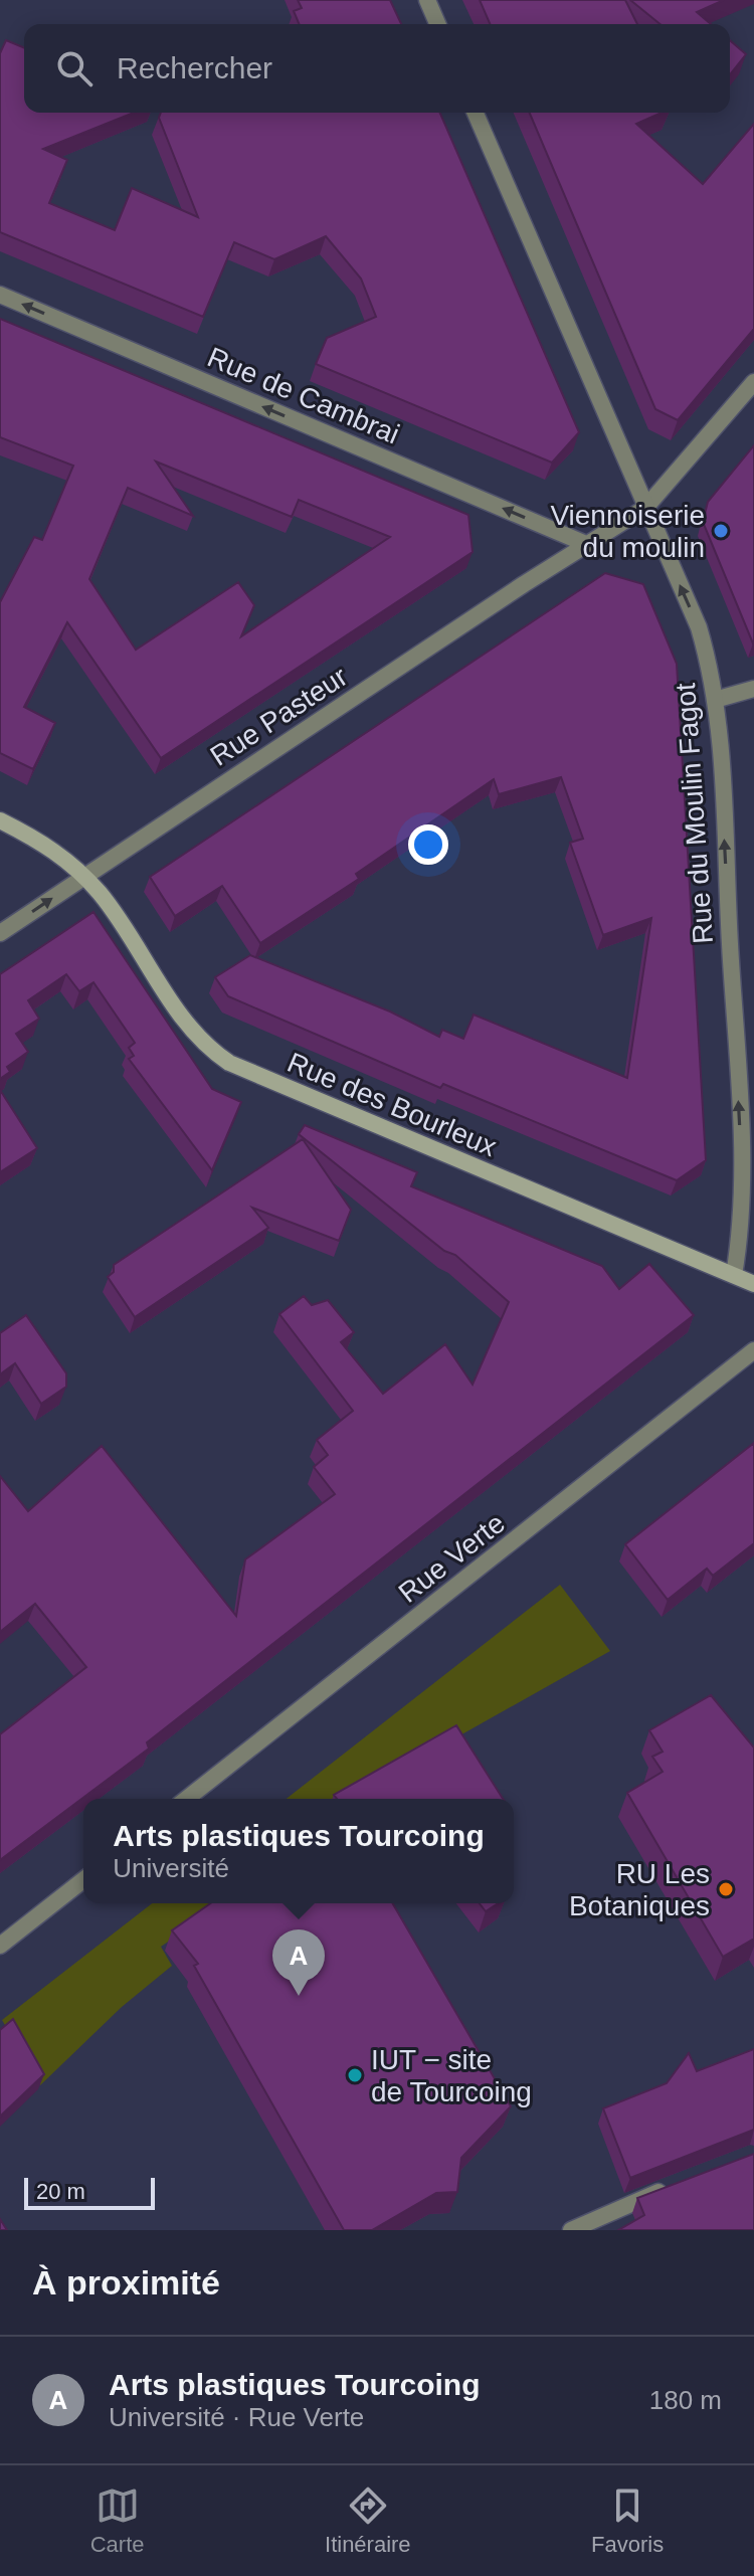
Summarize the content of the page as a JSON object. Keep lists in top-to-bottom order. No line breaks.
{"streets":{"main road":["Rue des Bourleux"],"street":["Rue de Cambrai","Rue Pasteur","Rue du Moulin Fagot","Rue Verte"]},"crossings":[["Rue de Cambrai","Rue Pasteur"],["Rue Pasteur","Rue du Moulin Fagot"],["Rue Pasteur","Rue des Bourleux"],["Rue du Moulin Fagot","Rue des Bourleux"]],"one_way":["Rue de Cambrai","Rue du Moulin Fagot"],"places":["Viennoiserie du moulin","RU Les Botaniques","IUT − site de Tourcoing"],"scale_bar":"20 m","page":{"search":"Rechercher","popup":["Arts plastiques Tourcoing","Université"],"pins":"A","scale":"20 m","heading":"À proximité","list":[{"mark":"A","name":"Arts plastiques Tourcoing","note":"Université · Rue Verte","value":"180 m"}],"nav":["Carte","Itinéraire","Favoris"]}}
